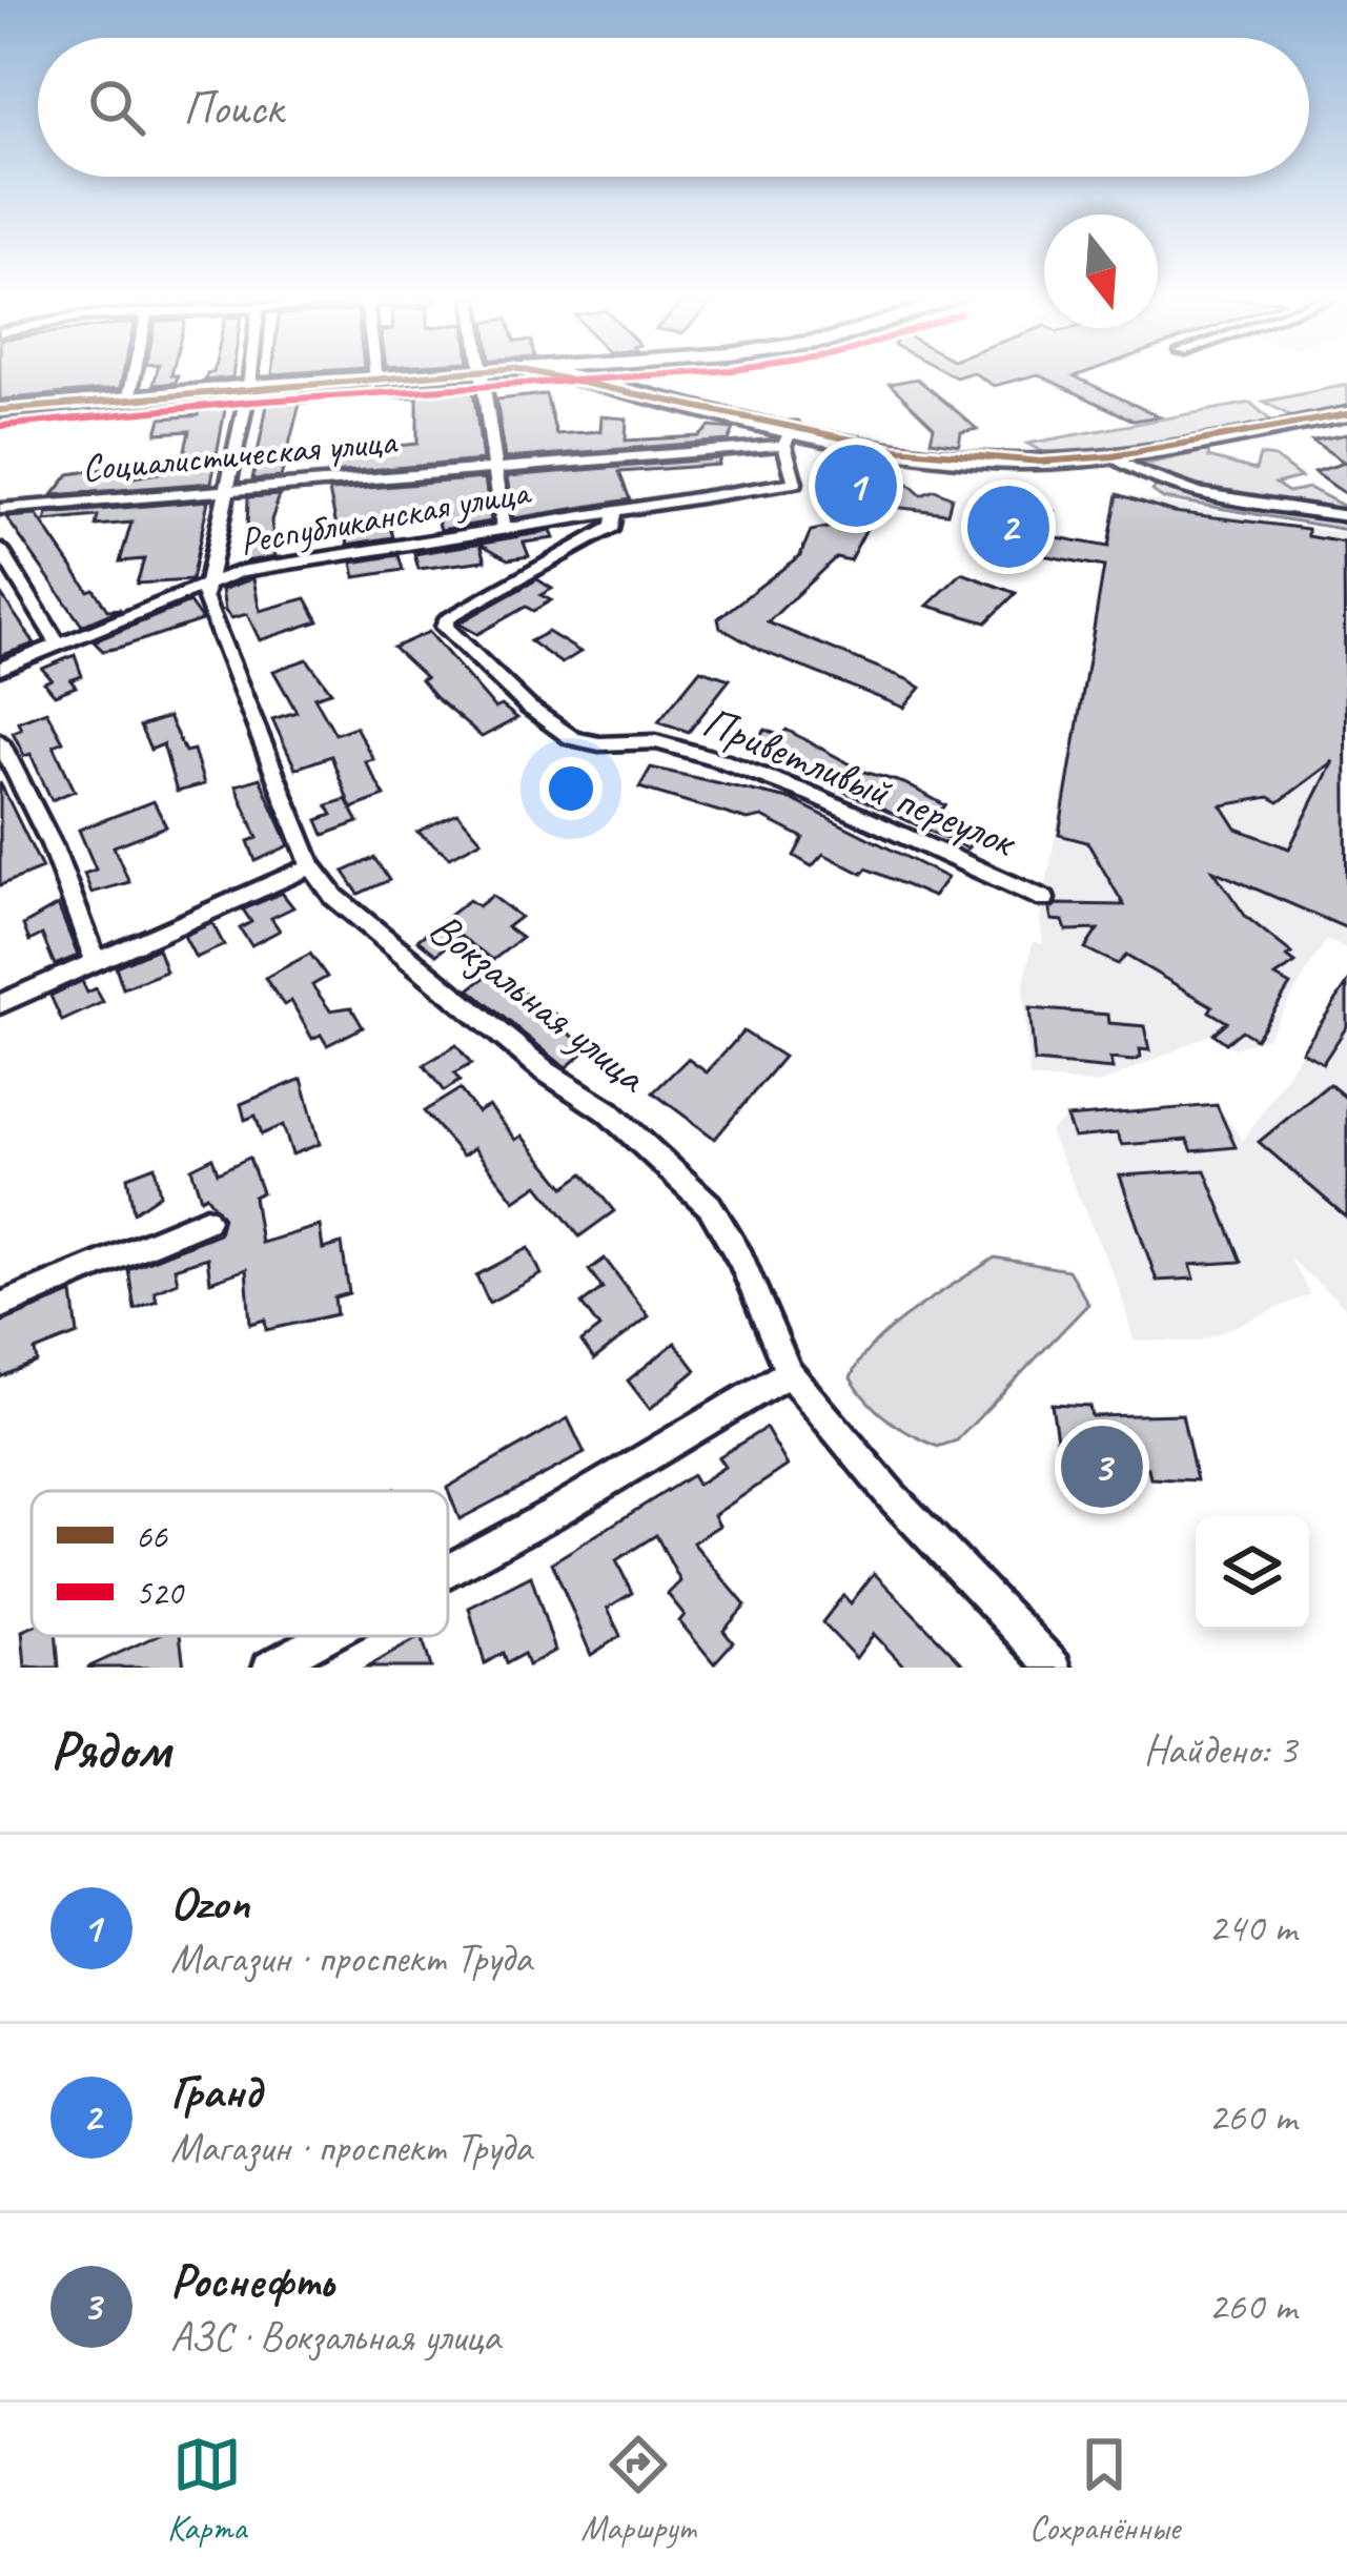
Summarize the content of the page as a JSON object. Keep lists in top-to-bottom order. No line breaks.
{"streets":{"street":["Социалистическая улица","Республиканская улица","Приветливый переулок","Вокзальная улица"]},"crossings":[["Социалистическая улица","Республиканская улица"],["Социалистическая улица","Вокзальная улица"],["Республиканская улица","Приветливый переулок"],["Республиканская улица","Вокзальная улица"]],"lines":["transit line 66","transit line 520"],"legend":["66","520"],"north":"bottom","page":{"search":"Поиск","pins":["1","2","3"],"heading":["Рядом","Найдено: 3"],"list":[{"mark":"1","name":"Ozon","note":"Магазин · проспект Труда","value":"240 m"},{"mark":"2","name":"Гранд","note":"Магазин · проспект Труда","value":"260 m"},{"mark":"3","name":"Роснефть","note":"АЗС · Вокзальная улица","value":"260 m"}],"nav":["Карта","Маршрут","Сохранённые"]}}
